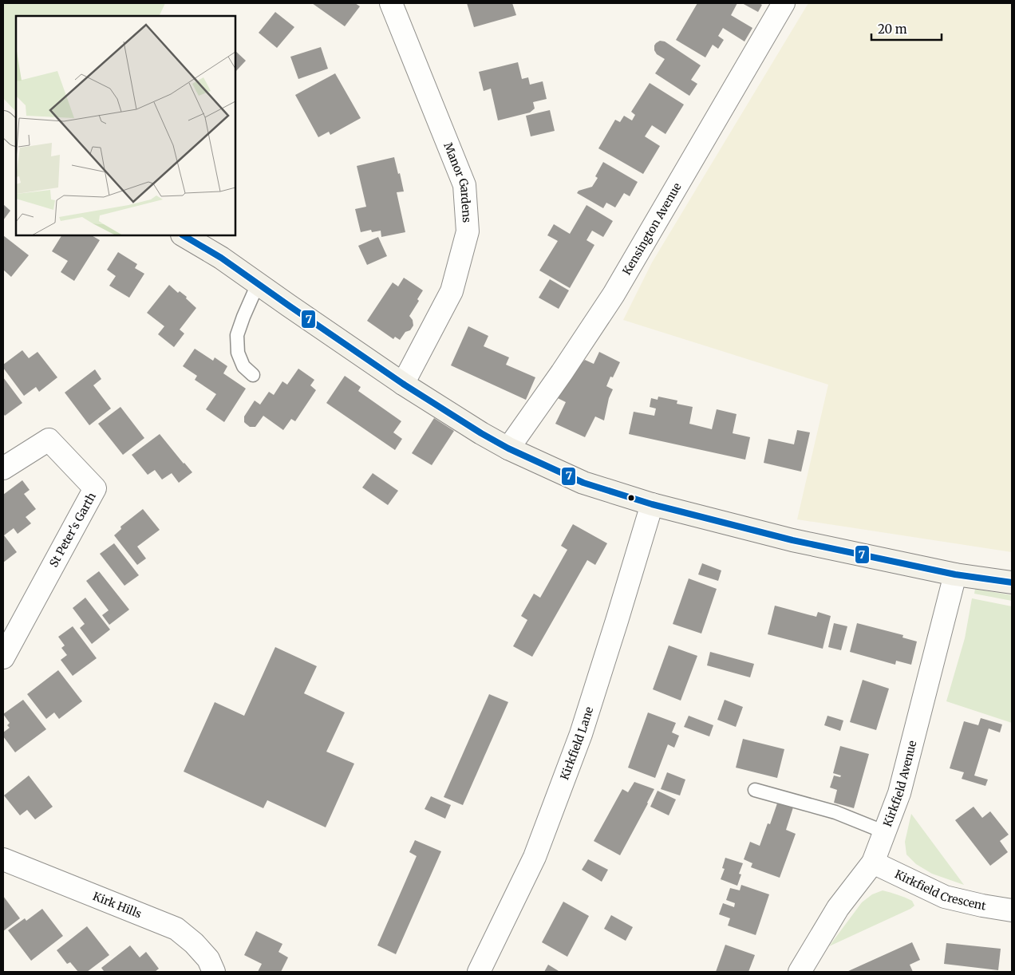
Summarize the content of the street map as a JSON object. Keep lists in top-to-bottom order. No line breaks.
{"streets":{"street":["Manor Gardens","Kensington Avenue","St Peter's Garth","Kirkfield Lane","Kirkfield Avenue","Kirkfield Crescent","Kirk Hills"]},"crossings":[["Kirkfield Avenue","Kirkfield Crescent"]],"lines":["transit line 7"],"scale_bar":"20 m"}
